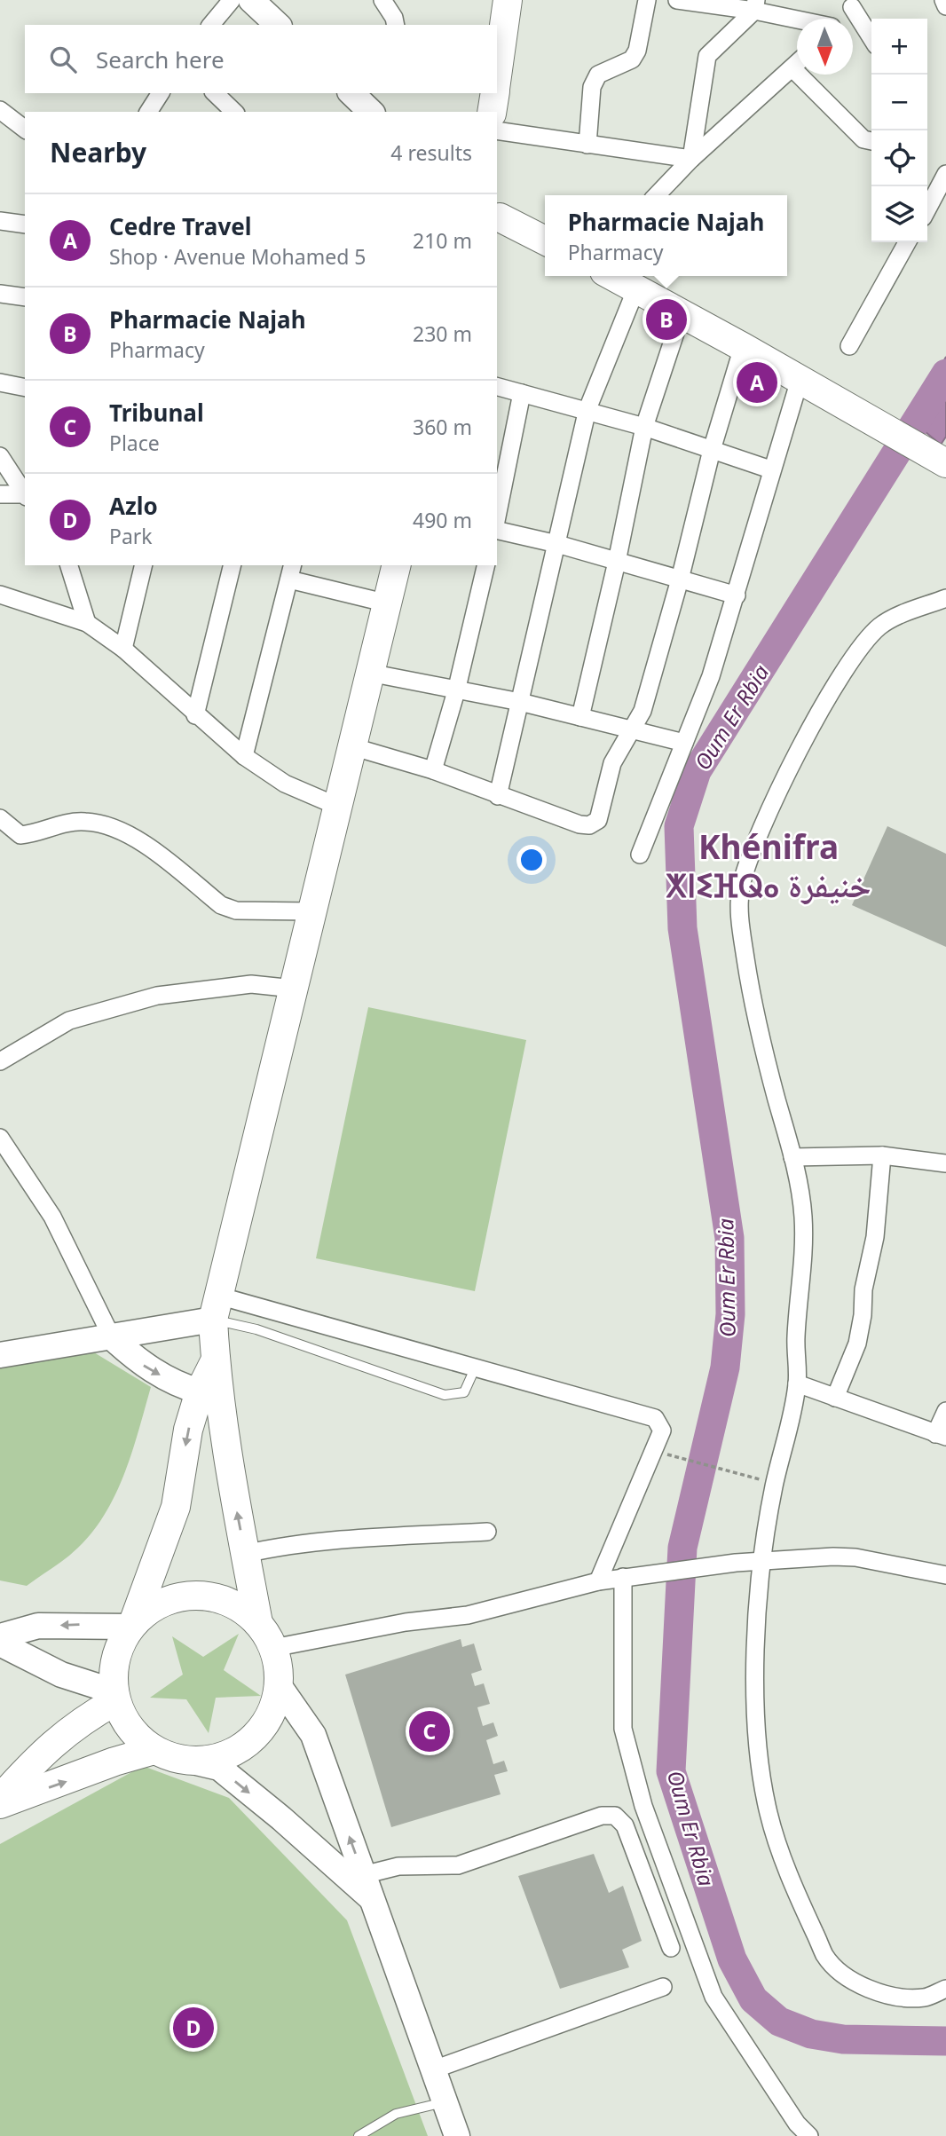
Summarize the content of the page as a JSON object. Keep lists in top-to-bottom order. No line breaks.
{"districts":["Khénifra ⵅⵏⵉⴼⵕⴰ خنيفرة"],"water":["Oum Er Rbia"],"north":"bottom","page":{"map_buttons":["+","−"],"search":"Search here","heading":["Nearby","4 results"],"list":[{"mark":"A","name":"Cedre Travel","note":"Shop · Avenue Mohamed 5","value":"210 m"},{"mark":"B","name":"Pharmacie Najah","note":"Pharmacy","value":"230 m"},{"mark":"C","name":"Tribunal","note":"Place","value":"360 m"},{"mark":"D","name":"Azlo","note":"Park","value":"490 m"}],"popup":["Pharmacie Najah","Pharmacy"],"pins":["B","A","C","D"]}}
